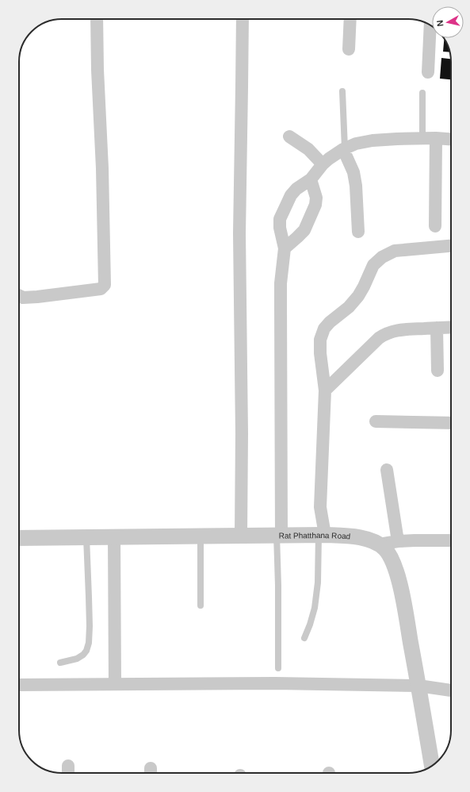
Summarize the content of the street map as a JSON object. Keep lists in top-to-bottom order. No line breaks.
{"streets":{"street":["Rat Phatthana Road"]},"north":"left"}
